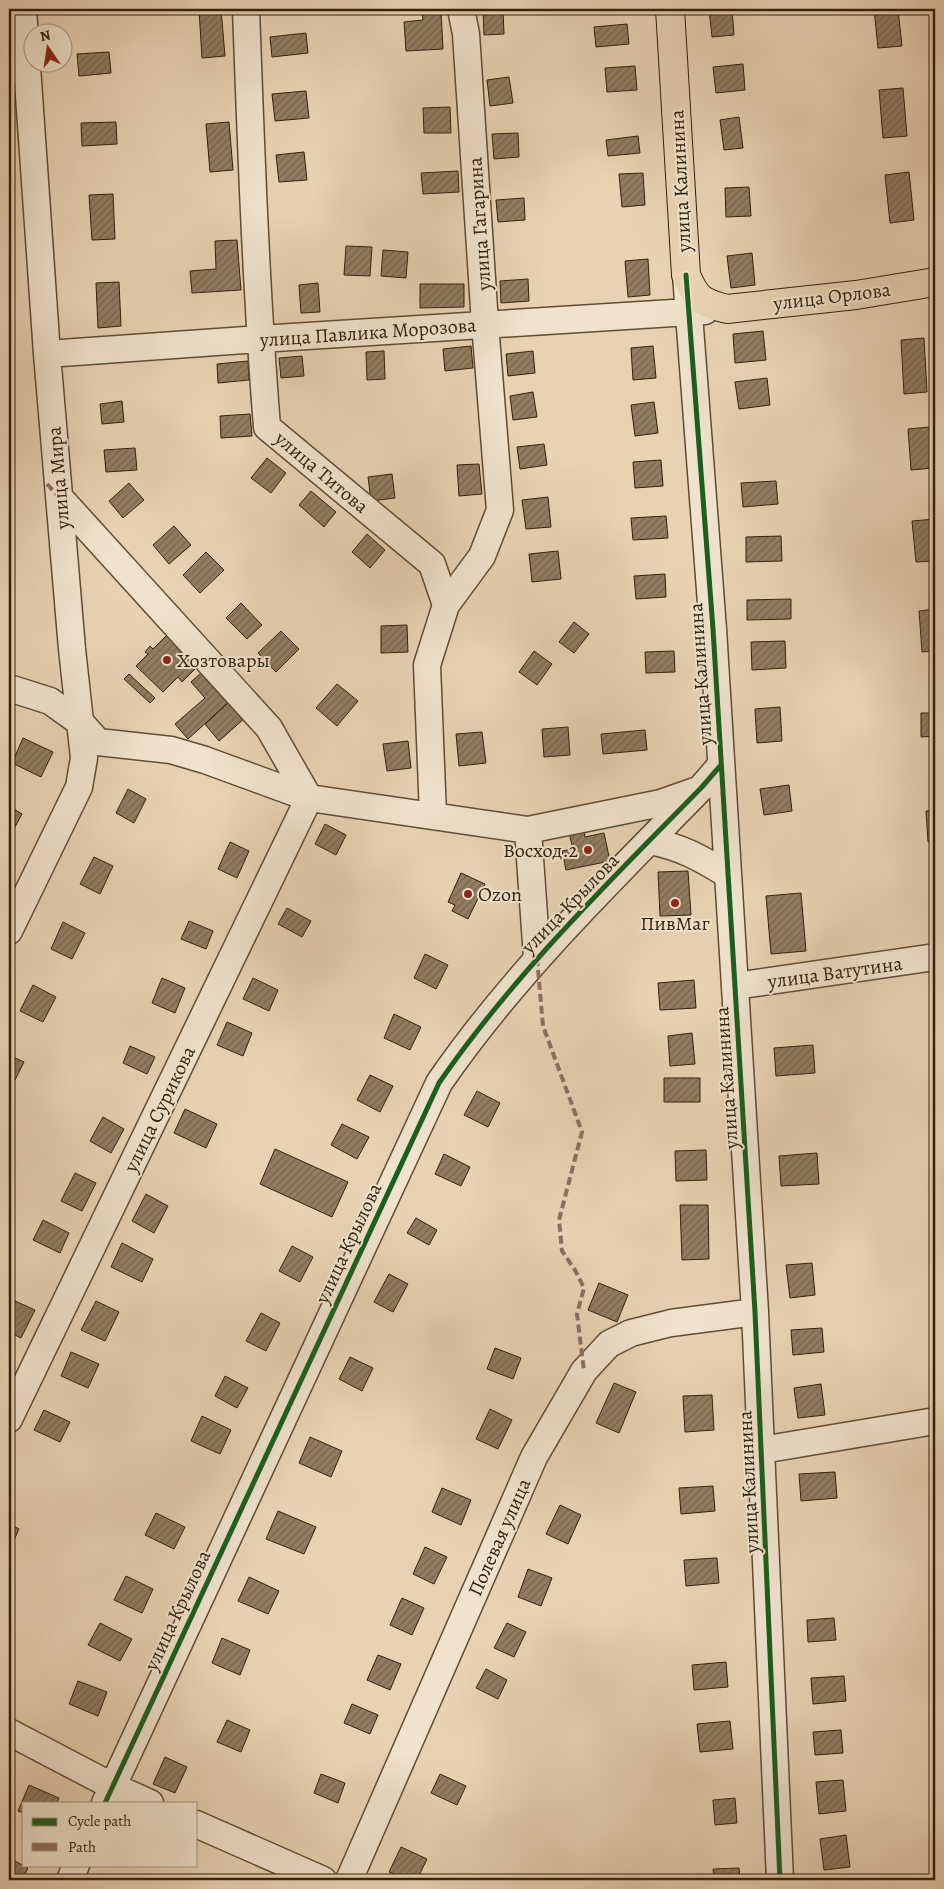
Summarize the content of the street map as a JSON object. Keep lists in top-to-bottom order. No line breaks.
{"streets":{"main road":["улица Калинина","улица Орлова"],"street":["улица Гагарина","улица Павлика Морозова","улица Титова","улица Мира","улица Крылова","улица Ватутина","улица Сурикова","Полевая улица"]},"crossings":[["улица Калинина","улица Павлика Морозова"],["улица Калинина","улица Крылова"],["улица Калинина","улица Ватутина"],["улица Калинина","Полевая улица"],["улица Гагарина","улица Павлика Морозова"],["улица Гагарина","улица Титова"],["улица Орлова","улица Павлика Морозова"],["улица Павлика Морозова","улица Титова"],["улица Павлика Морозова","улица Мира"]],"places":["Хозтовары","Восход.2","Ozon","ПивМаг"],"legend":["Cycle path","Path"],"north":"top"}
